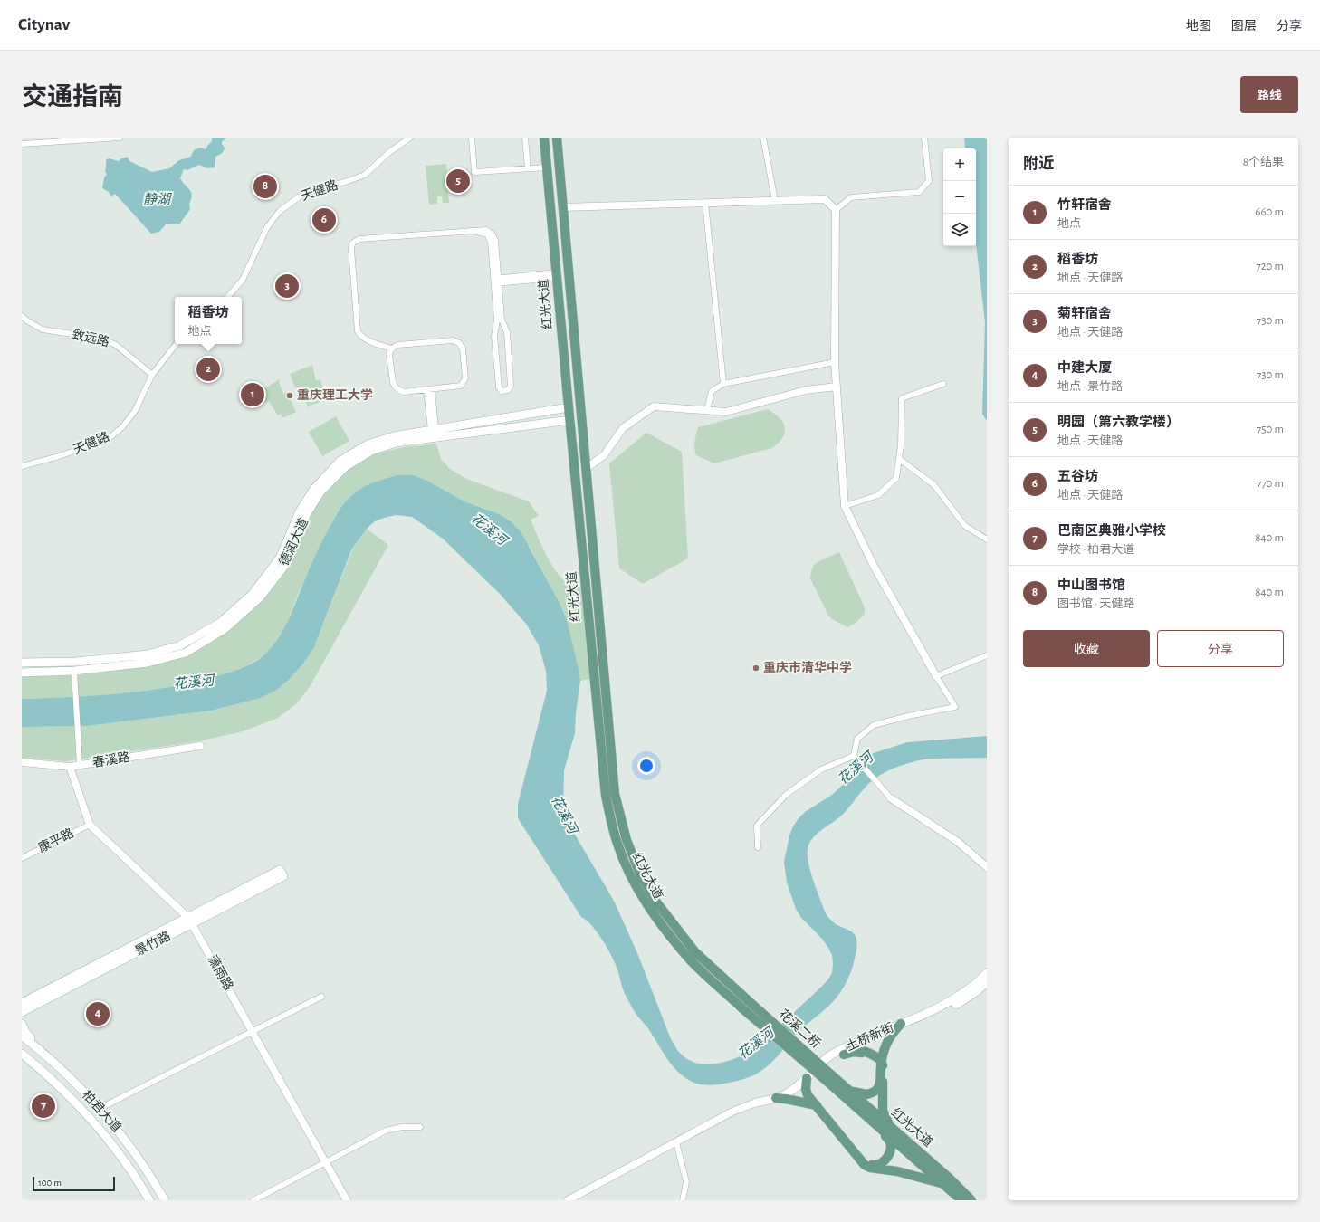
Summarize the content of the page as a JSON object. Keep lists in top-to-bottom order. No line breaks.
{"streets":{"main road":["红光大道","德润大道","景竹路","花溪二桥","土桥新街","柏君大道"],"street":["天健路","致远路","春溪路","康平路","潇雨路"]},"crossings":[["天健路","致远路"],["红光大道","德润大道"],["红光大道","花溪二桥"],["春溪路","潇雨路"],["康平路","潇雨路"],["景竹路","潇雨路"]],"water":["静湖","花溪河"],"places":["重庆理工大学","重庆市清华中学"],"scale_bar":"100 m","page":{"header":"Citynav","nav":["地图","图层","分享"],"title":"交通指南","buttons":["路线",["收藏","分享"]],"heading":["附近","8个结果"],"map_buttons":["+","−"],"pins":["5","8","6","3","2","1","4","7"],"list":[{"mark":"1","name":"竹轩宿舍","note":"地点","value":"660 m"},{"mark":"2","name":"稻香坊","note":"地点 · 天健路","value":"720 m"},{"mark":"3","name":"菊轩宿舍","note":"地点 · 天健路","value":"730 m"},{"mark":"4","name":"中建大厦","note":"地点 · 景竹路","value":"730 m"},{"mark":"5","name":"明园（第六教学楼）","note":"地点 · 天健路","value":"750 m"},{"mark":"6","name":"五谷坊","note":"地点 · 天健路","value":"770 m"},{"mark":"7","name":"巴南区典雅小学校","note":"学校 · 柏君大道","value":"840 m"},{"mark":"8","name":"中山图书馆","note":"图书馆 · 天健路","value":"840 m"}],"popup":["稻香坊","地点"],"scale":"100 m"}}
